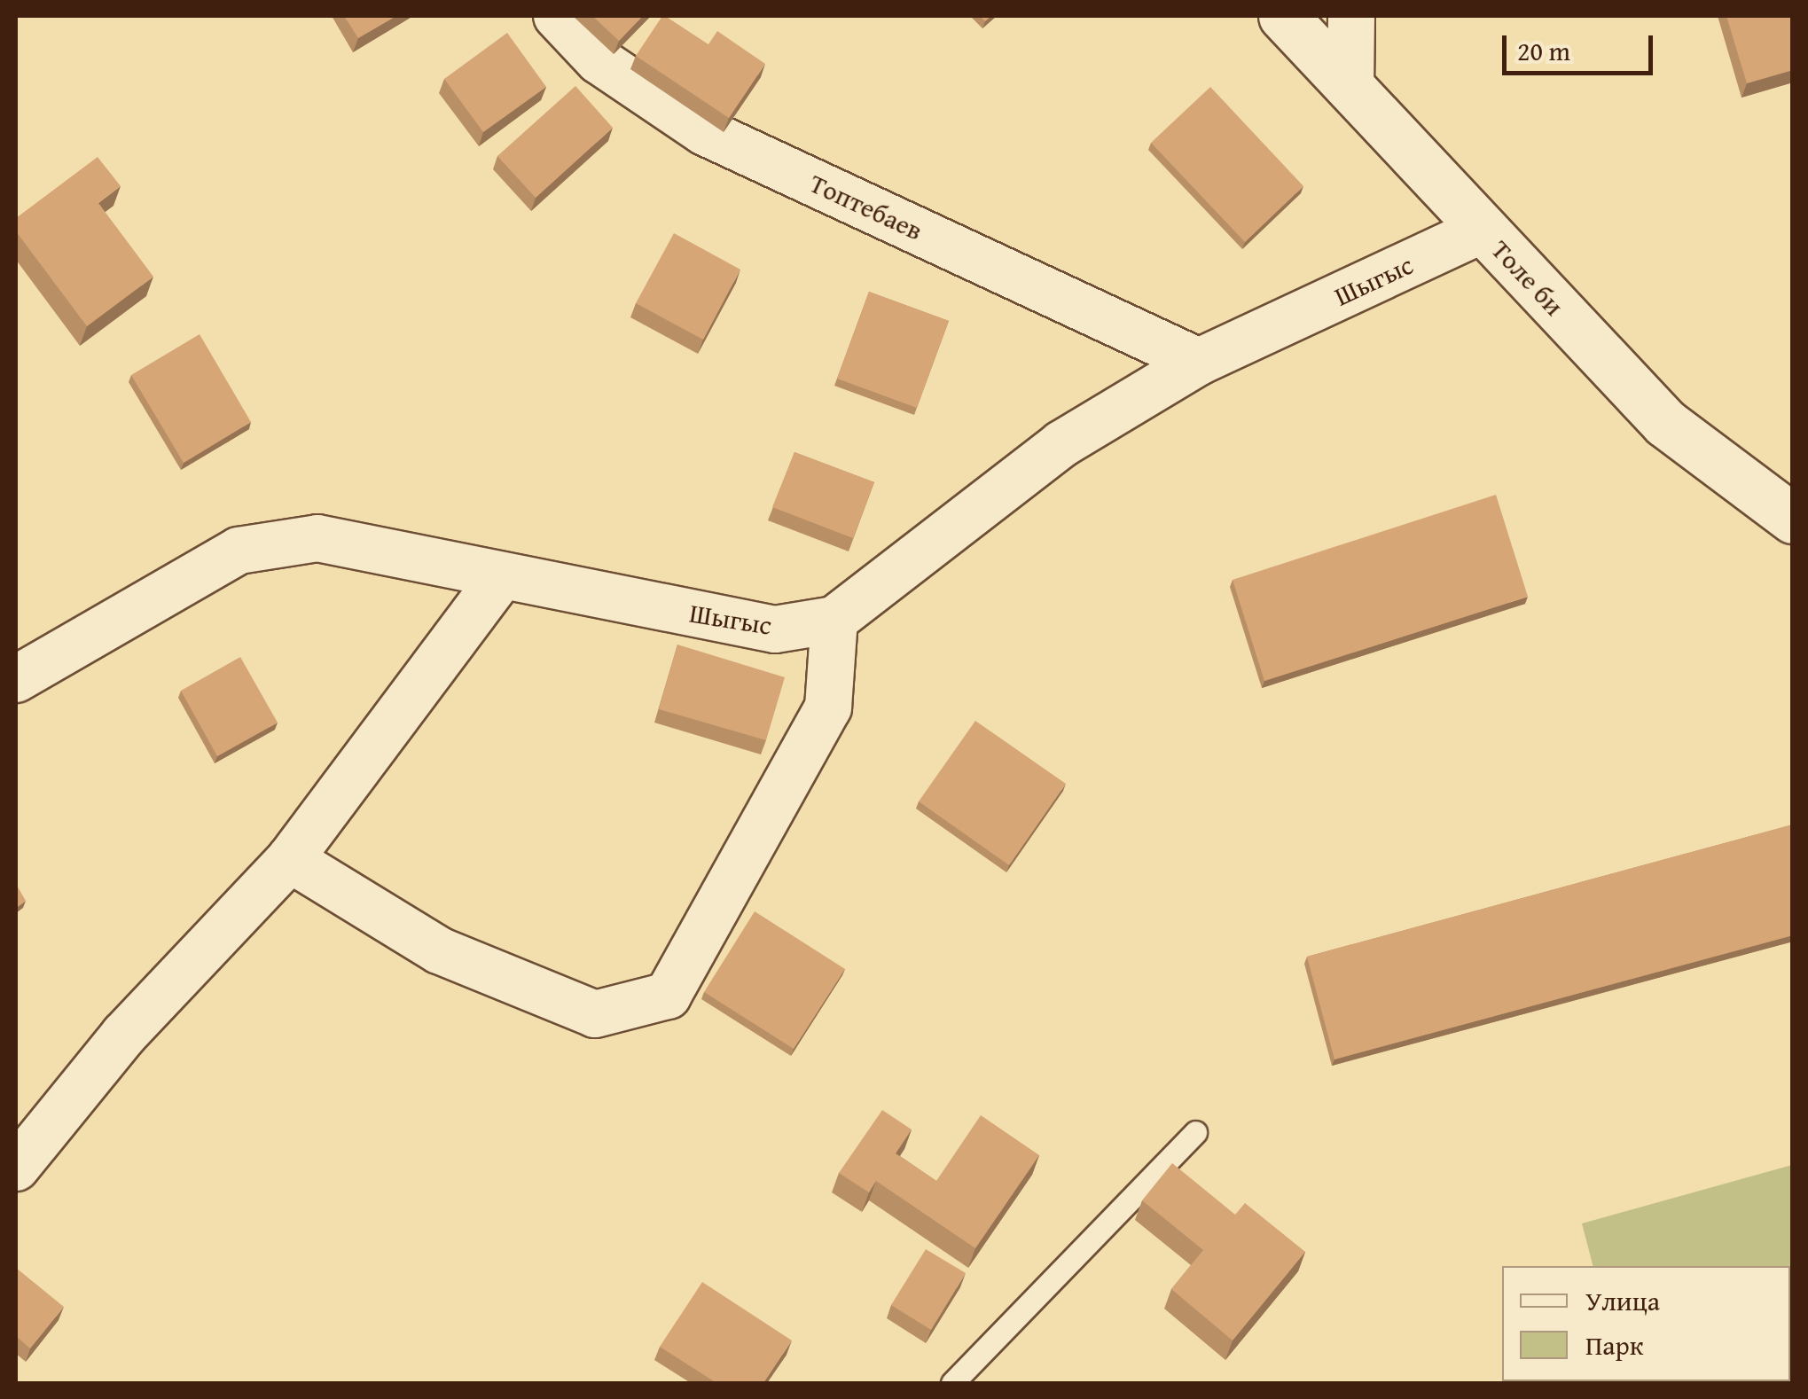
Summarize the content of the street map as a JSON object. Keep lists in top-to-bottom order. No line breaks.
{"streets":{"main road":["Толе би"],"street":["Топтебаев","Шыгыс"]},"crossings":[["Топтебаев","Шыгыс"],["Толе би","Шыгыс"]],"legend":["Улица","Парк"],"scale_bar":"20 m"}
